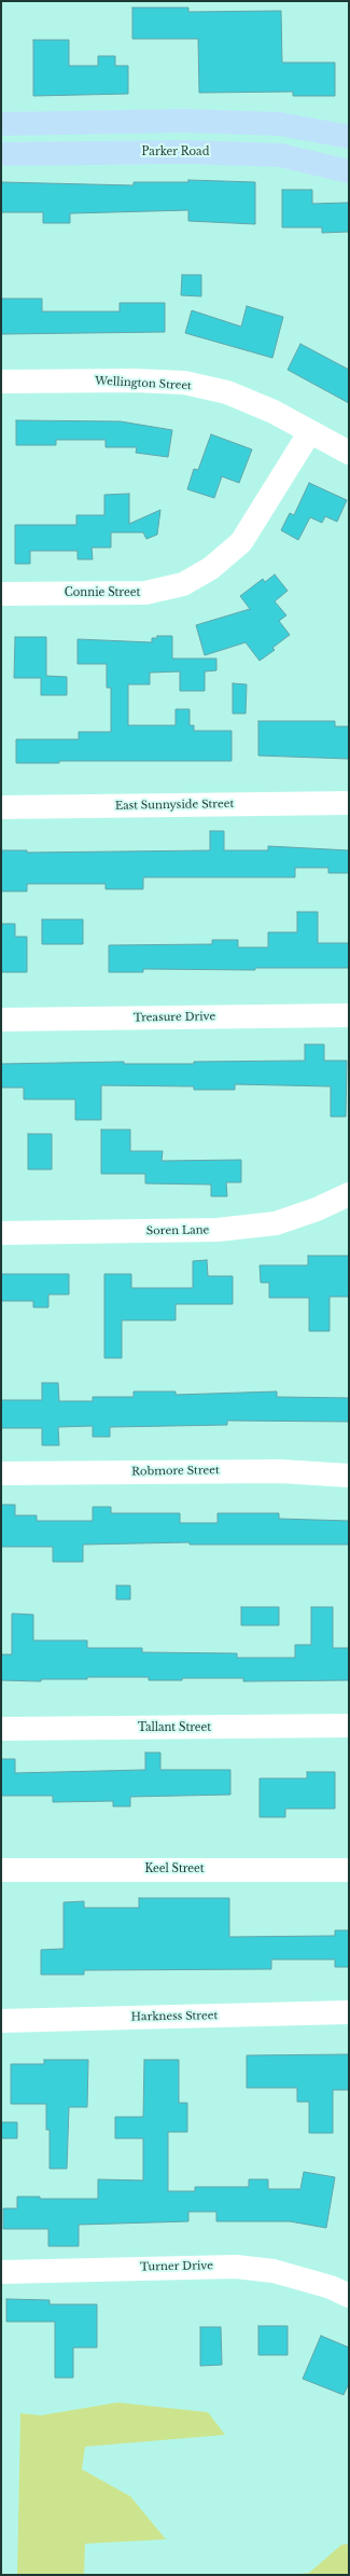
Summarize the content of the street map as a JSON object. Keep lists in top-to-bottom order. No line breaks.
{"streets":{"main road":["Parker Road"],"street":["Wellington Street","Connie Street","East Sunnyside Street","Treasure Drive","Soren Lane","Robmore Street","Tallant Street","Keel Street","Harkness Street","Turner Drive"]},"crossings":[["Wellington Street","Connie Street"]]}
